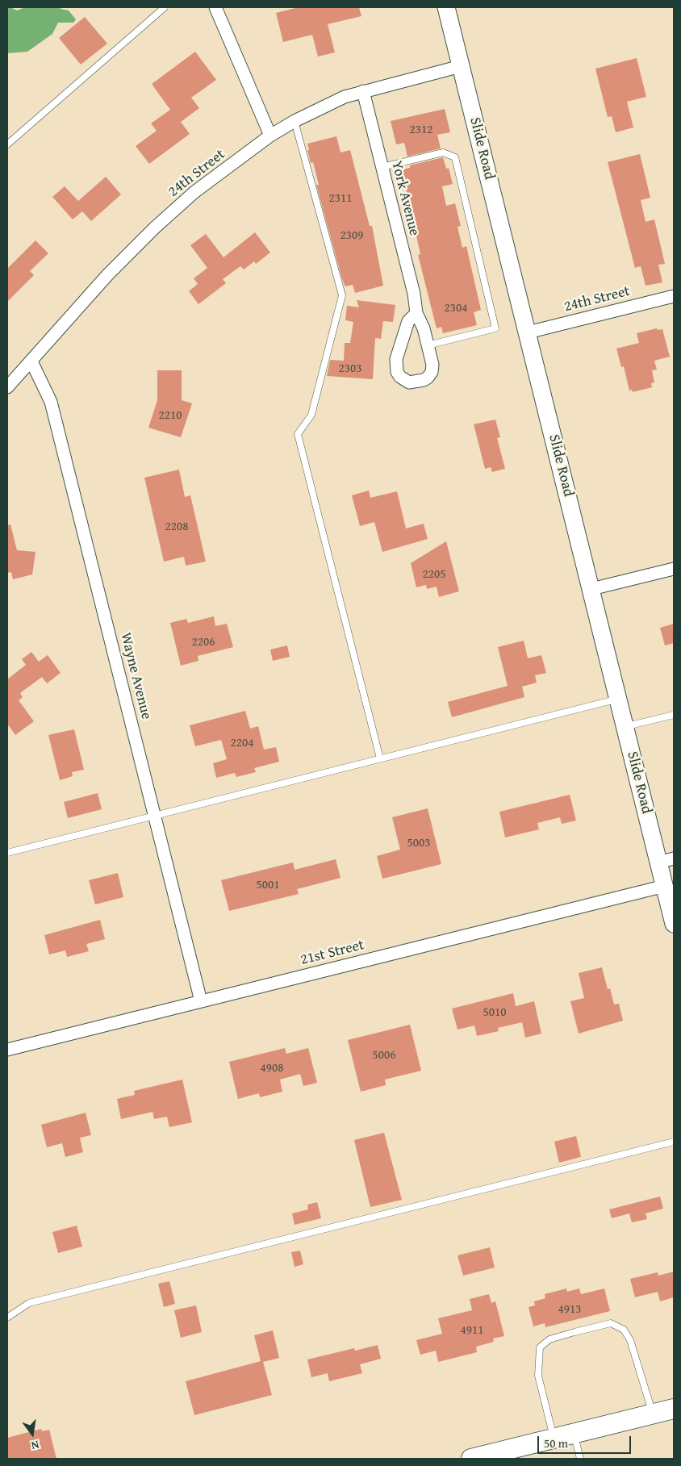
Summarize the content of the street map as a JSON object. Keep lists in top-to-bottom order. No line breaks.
{"streets":{"main road":["Slide Road"],"street":["24th Street","York Avenue","Wayne Avenue","21st Street"]},"crossings":[["Slide Road","24th Street"],["Slide Road","21st Street"],["24th Street","York Avenue"],["24th Street","Wayne Avenue"],["Wayne Avenue","21st Street"]],"house_numbers":["2312","2311","2309","2304","2303","2210","2208","2205","2206","2204","5003","5001","5010","5006","4908","4913","4911"],"scale_bar":"50 m","north":"bottom"}
